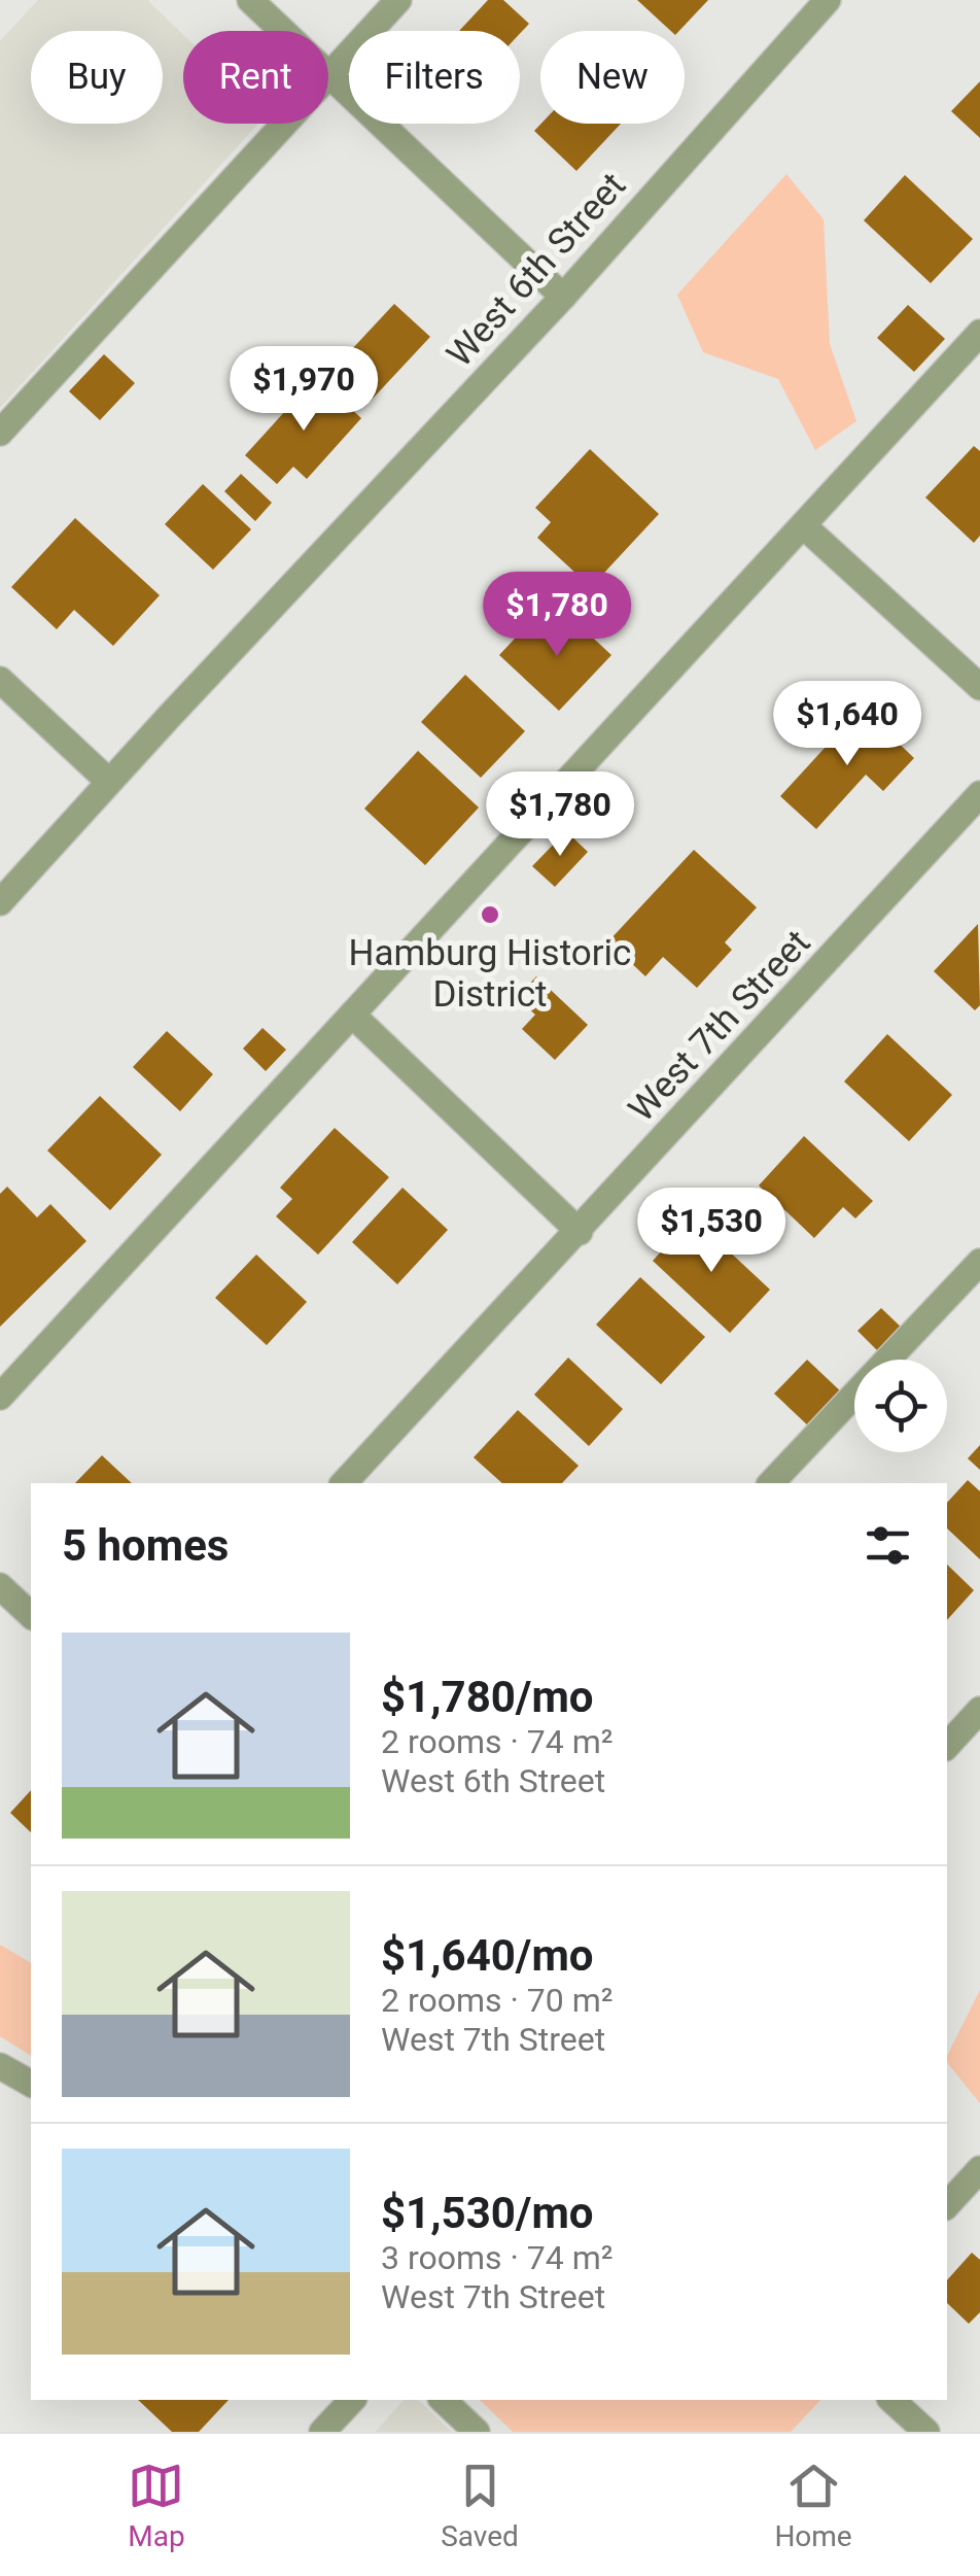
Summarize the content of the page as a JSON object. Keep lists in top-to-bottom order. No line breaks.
{"streets":{"street":["West 6th Street","West 7th Street"]},"places":["Hamburg Historic District"],"page":{"chip":["Buy","Rent","Filters","New"],"price":["$1,970","$1,780","$1,640","$1,780","$1,530"],"heading":"5 homes","list":[{"name":"$1,780/mo","note":"2 rooms · 74 m² · West 6th Street"},{"name":"$1,640/mo","note":"2 rooms · 70 m² · West 7th Street"},{"name":"$1,530/mo","note":"3 rooms · 74 m² · West 7th Street"}],"tabs":["Map","Saved","Home"]}}
